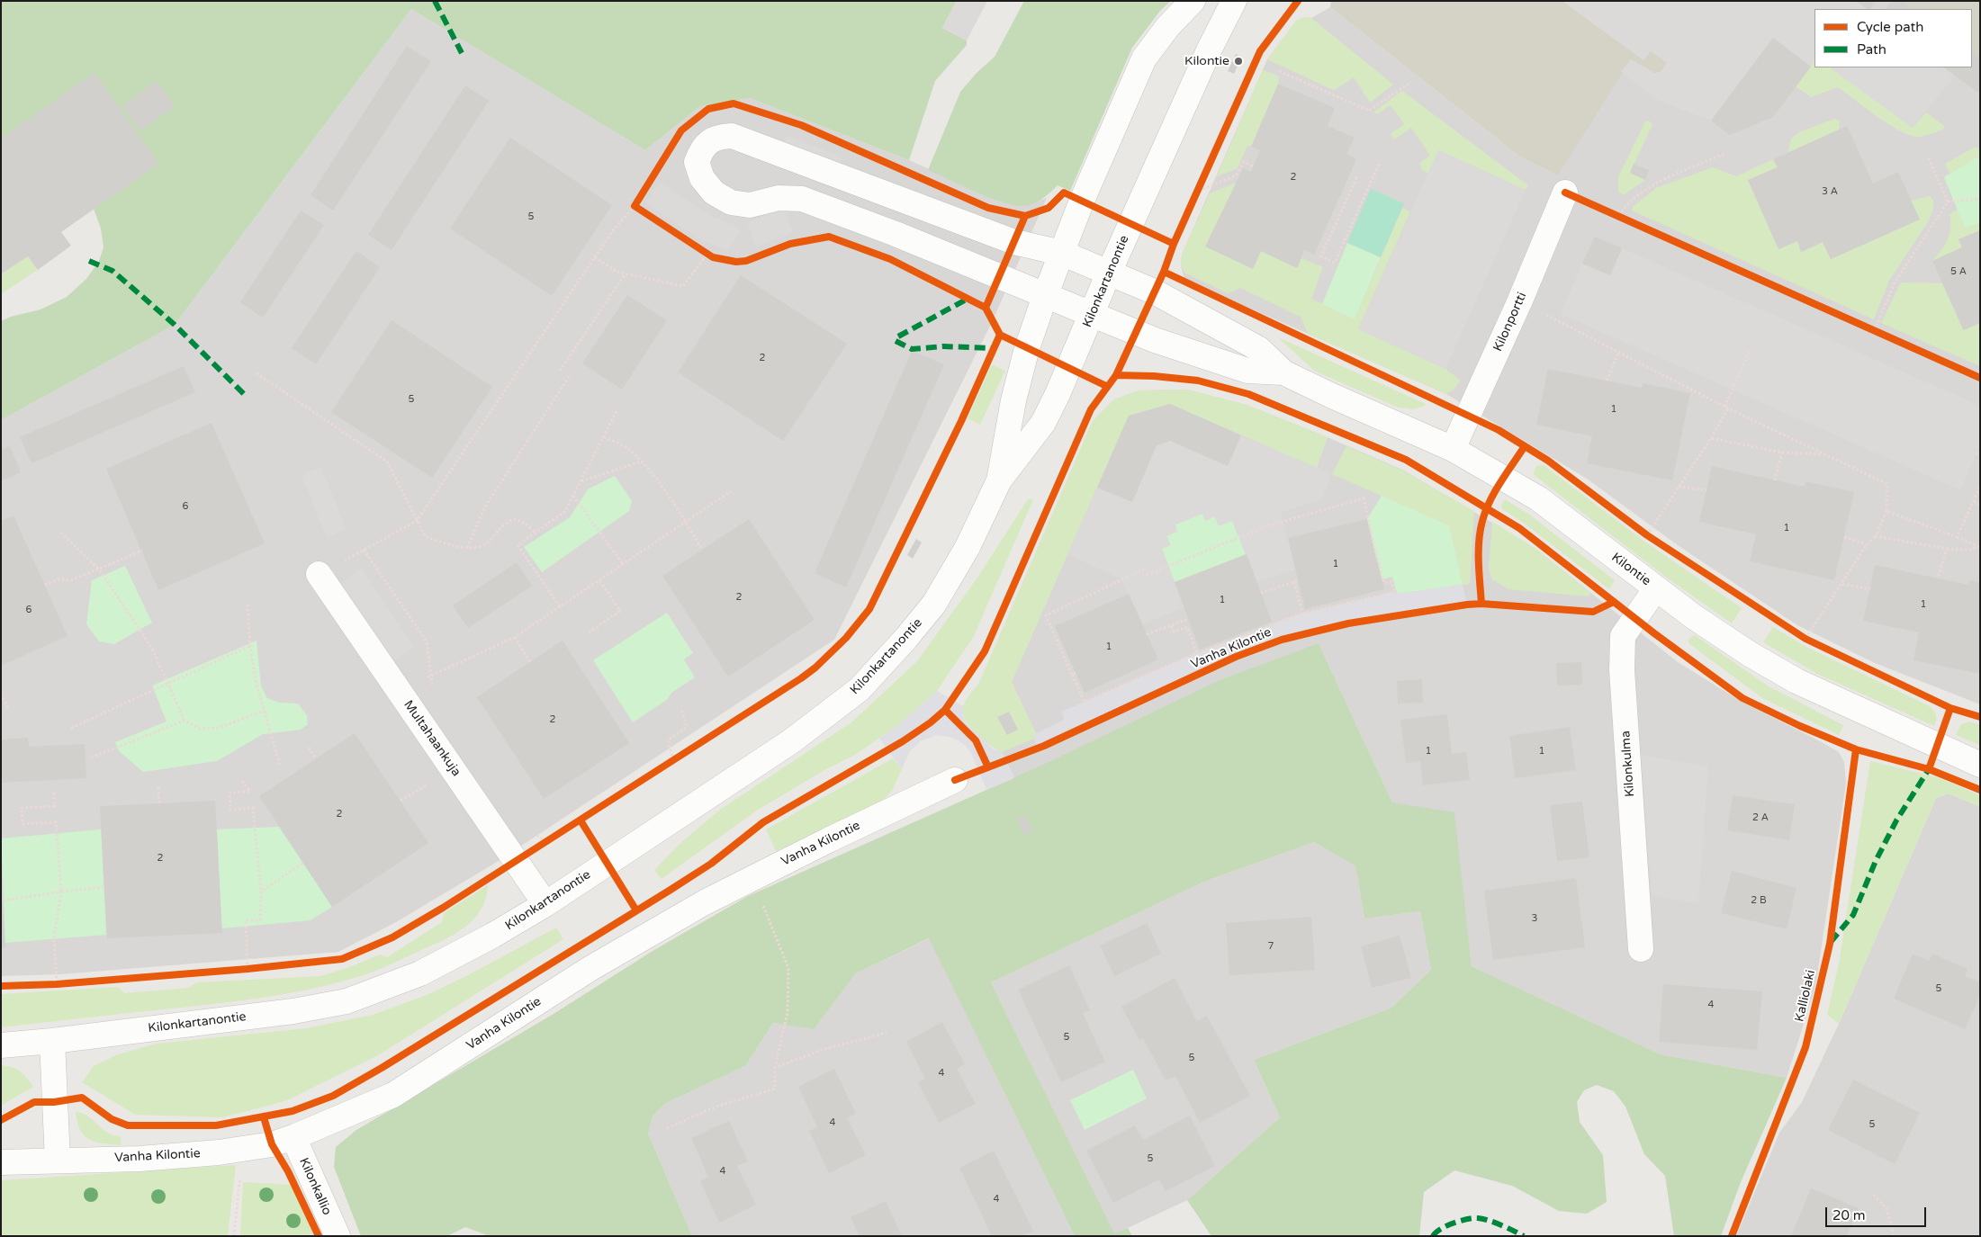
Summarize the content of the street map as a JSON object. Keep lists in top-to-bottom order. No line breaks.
{"streets":{"street":["Kilonkartanontie","Kilonportti","Kilontie","Vanha Kilontie","Multahaankuja","Kilonkulma","Kilonkallio"],"cycle path":["Kalliolaki"]},"crossings":[["Kilonkartanontie","Kilontie"],["Kilonkartanontie","Multahaankuja"],["Kilonportti","Kilontie"],["Kilontie","Kilonkulma"],["Vanha Kilontie","Kilonkallio"]],"places":["Kilontie"],"house_numbers":["2","3 A","5","5 A","2","5","1","6","1","1","2","1","1","6","1","2","1","1","2","2 A","2","2 B","3","7","5","4","5","5","4","4","5","5","4","4"],"legend":["Cycle path","Path"],"scale_bar":"20 m"}
